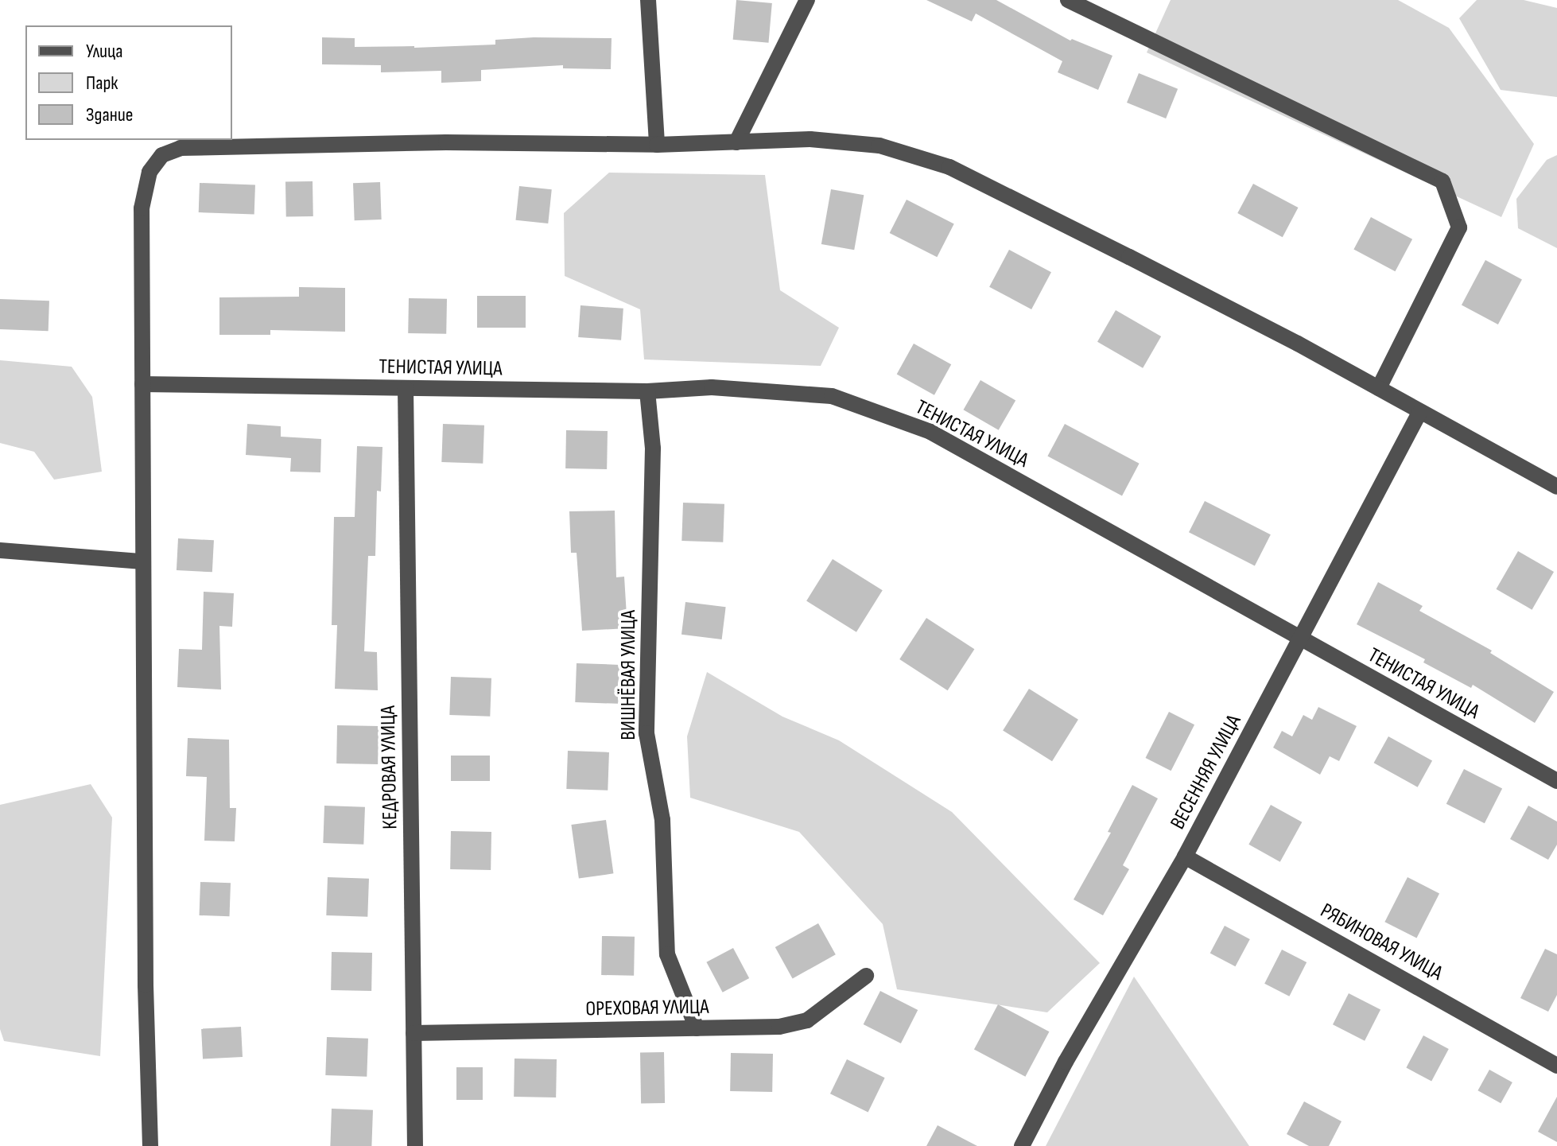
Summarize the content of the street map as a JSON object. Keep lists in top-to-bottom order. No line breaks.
{"streets":{"street":["ТЕНИСТАЯ УЛИЦА","ВИШНЁВАЯ УЛИЦА","КЕДРОВАЯ УЛИЦА","ВЕСЕННЯЯ УЛИЦА","РЯБИНОВАЯ УЛИЦА","ОРЕХОВАЯ УЛИЦА"]},"crossings":[["ТЕНИСТАЯ УЛИЦА","ВИШНЁВАЯ УЛИЦА"],["ТЕНИСТАЯ УЛИЦА","КЕДРОВАЯ УЛИЦА"],["ТЕНИСТАЯ УЛИЦА","ВЕСЕННЯЯ УЛИЦА"],["ВИШНЁВАЯ УЛИЦА","ОРЕХОВАЯ УЛИЦА"],["КЕДРОВАЯ УЛИЦА","ОРЕХОВАЯ УЛИЦА"],["ВЕСЕННЯЯ УЛИЦА","РЯБИНОВАЯ УЛИЦА"]],"legend":["Улица","Парк","Здание"]}
